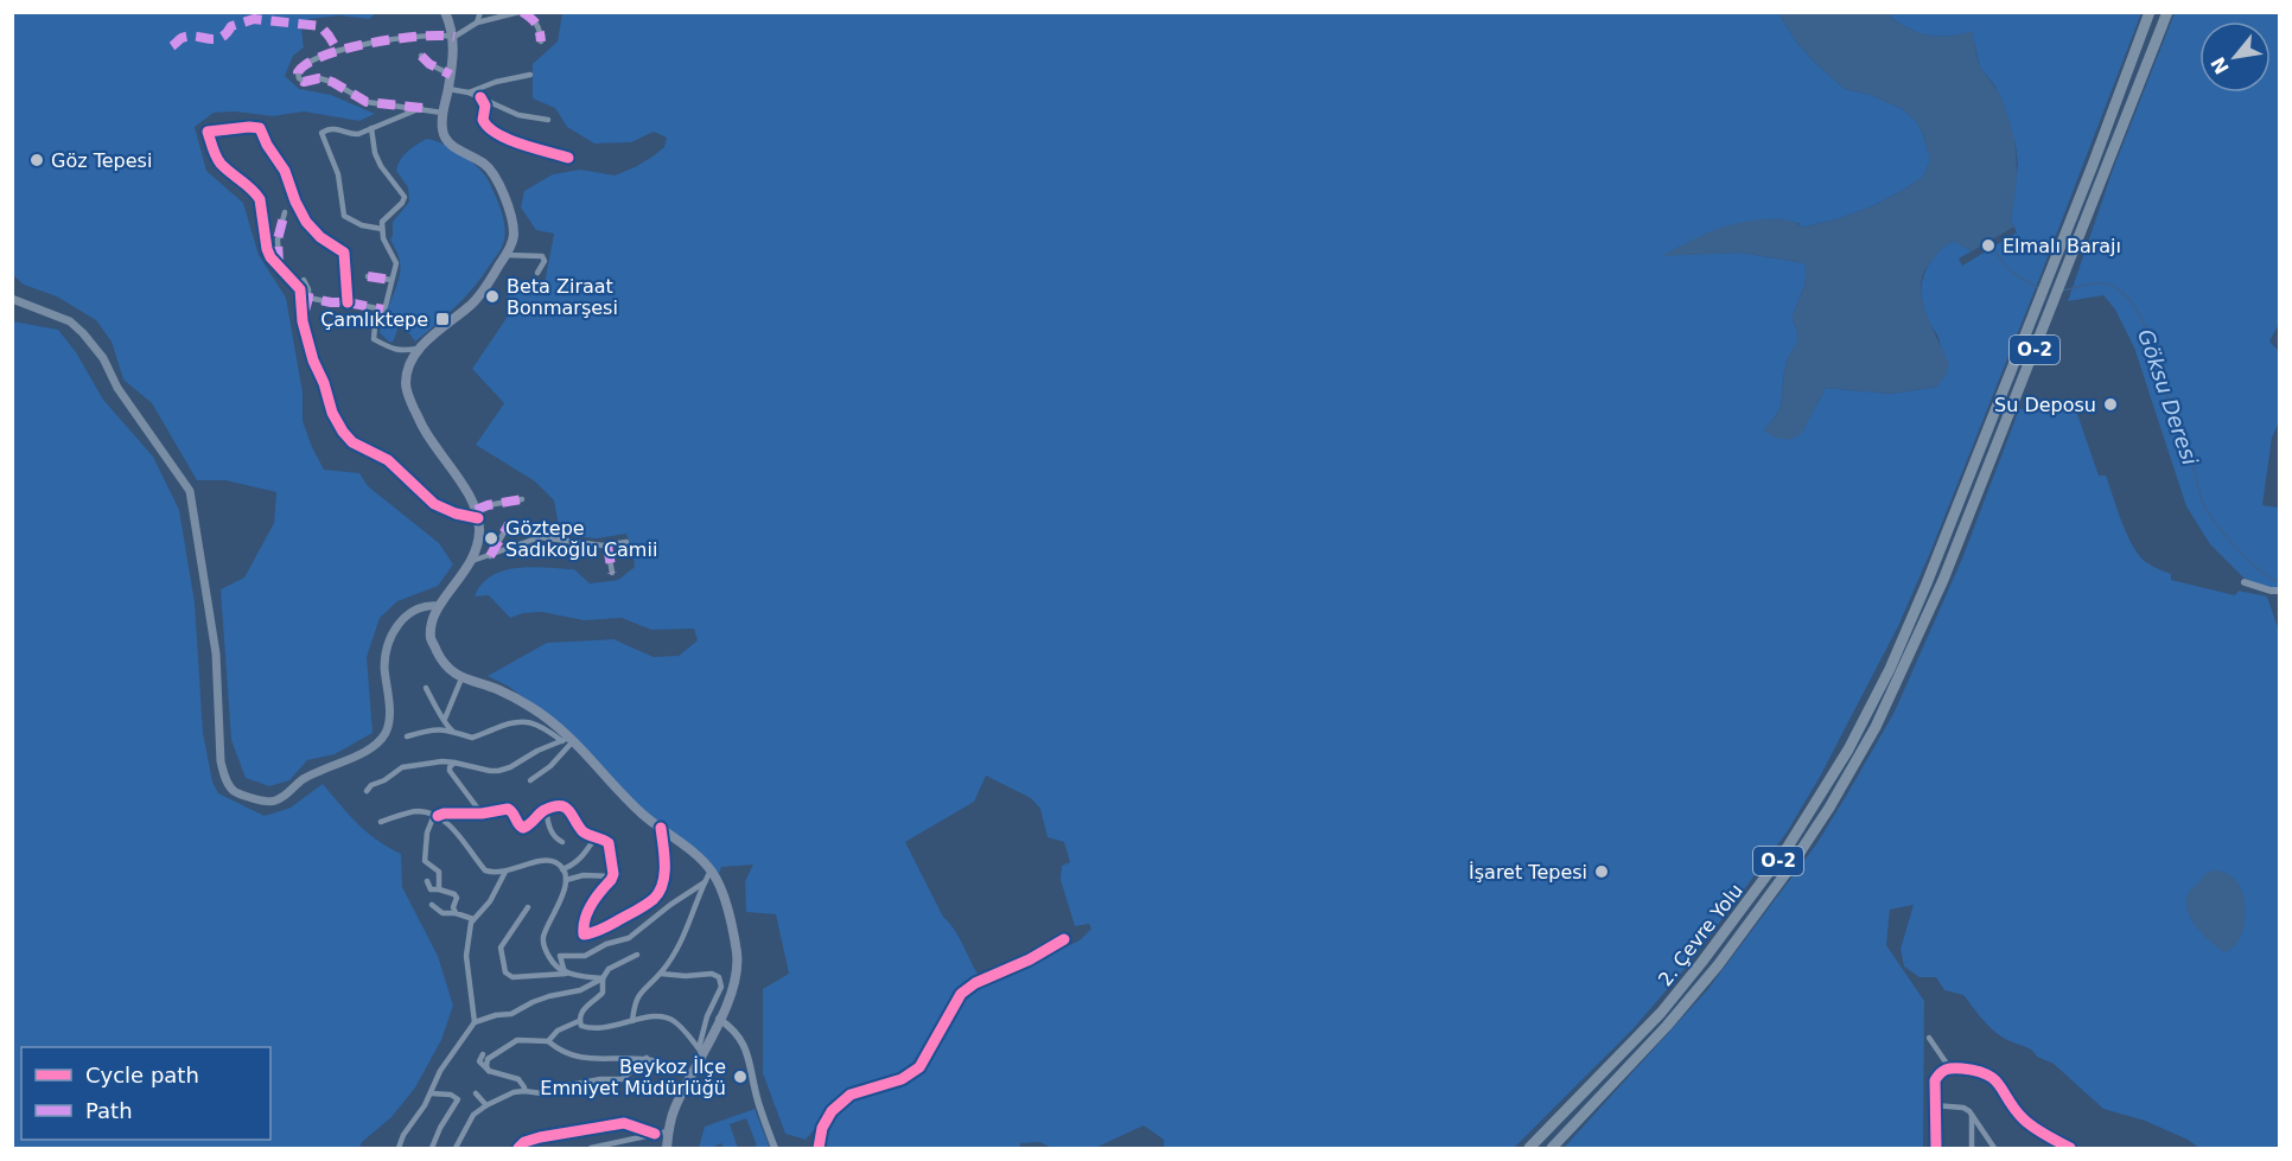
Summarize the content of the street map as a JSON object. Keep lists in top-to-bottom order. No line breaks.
{"streets":{"highway":["O-2","2. Çevre Yolu"]},"water":["Göksu Deresi"],"places":{"other":["Göz Tepesi","Elmalı Barajı","Beta Ziraat Bonmarşesi","Su Deposu","Göztepe Sadıkoğlu Camii","İşaret Tepesi","Beykoz İlçe Emniyet Müdürlüğü"],"transit":["Çamlıktepe"]},"legend":["Cycle path","Path"],"north":"bottom left"}
